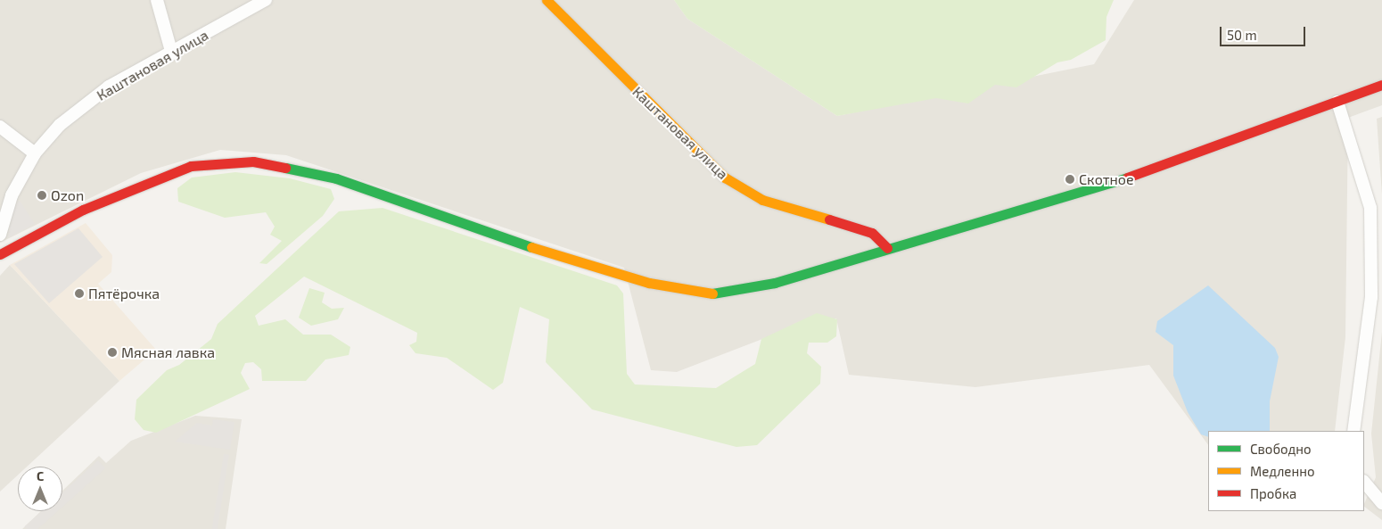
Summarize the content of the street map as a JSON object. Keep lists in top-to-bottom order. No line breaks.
{"streets":{"main road":["Каштановая улица"]},"places":["Скотное","Ozon","Пятёрочка","Мясная лавка"],"legend":["Свободно","Медленно","Пробка"],"scale_bar":"50 m","north":"top"}
